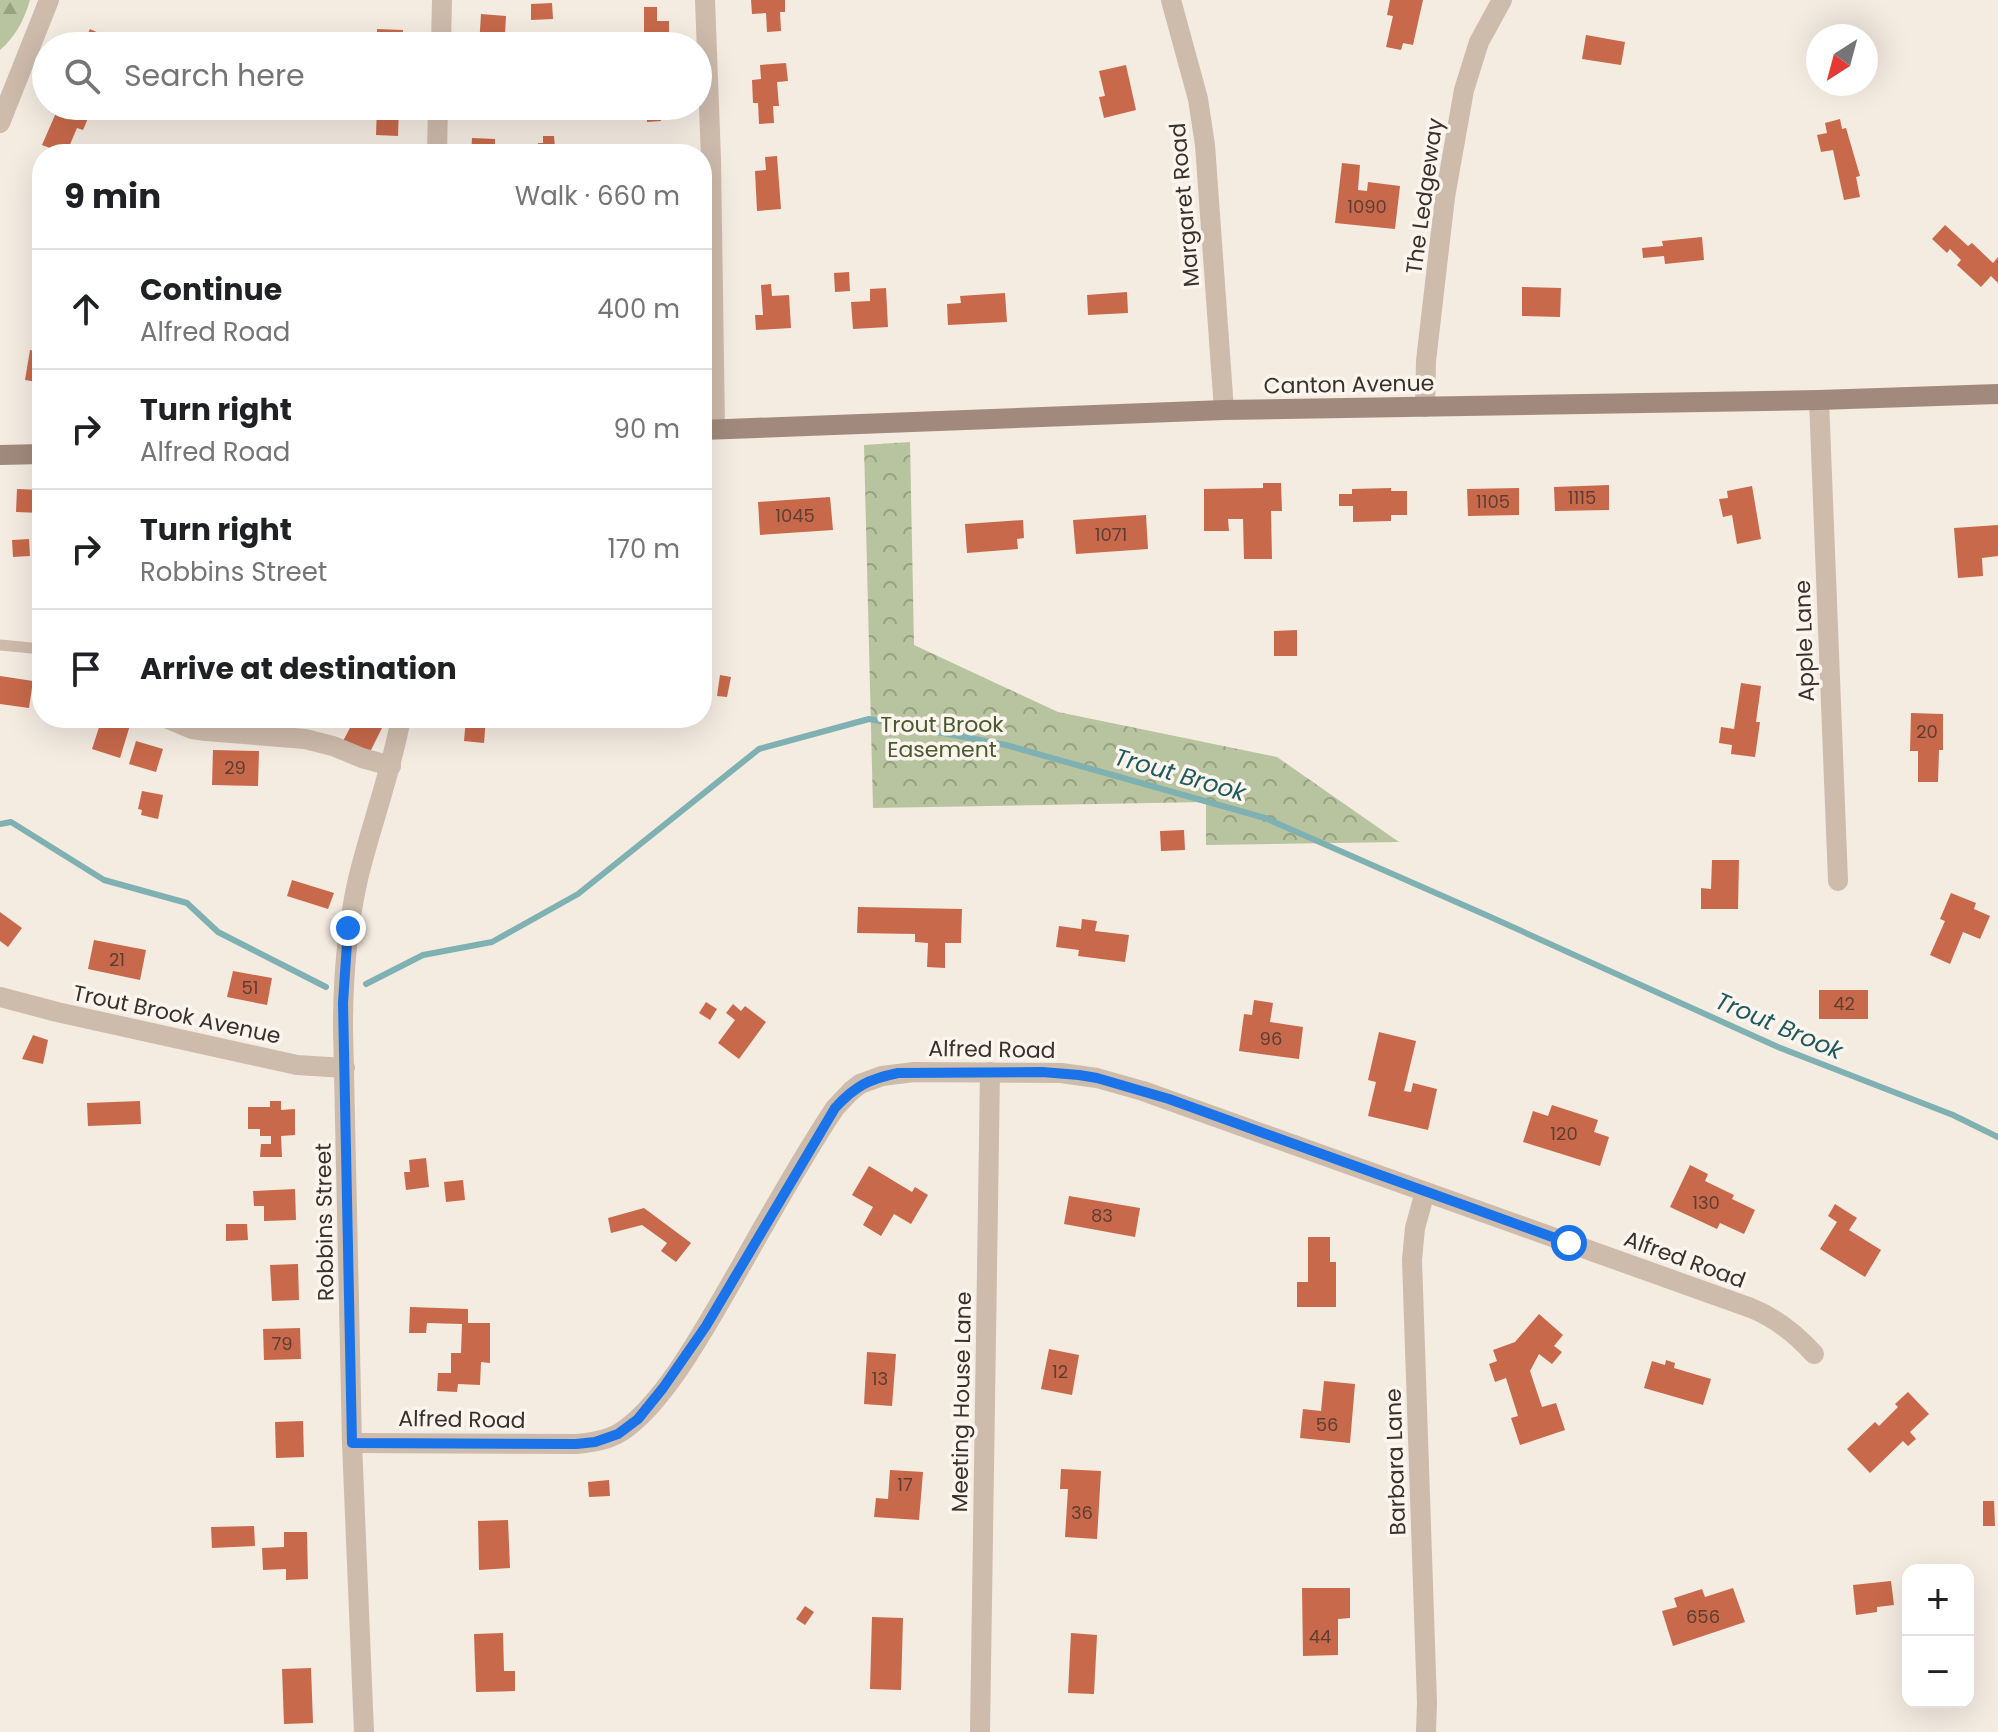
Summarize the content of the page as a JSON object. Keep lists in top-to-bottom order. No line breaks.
{"streets":{"main road":["Canton Avenue"],"street":["The Ledgeway","Margaret Road","Apple Lane","Trout Brook Avenue","Alfred Road","Robbins Street","Meeting House Lane","Barbara Lane"]},"crossings":[["The Ledgeway","Canton Avenue"],["Margaret Road","Canton Avenue"],["Canton Avenue","Apple Lane"],["Trout Brook Avenue","Robbins Street"],["Alfred Road","Robbins Street"],["Alfred Road","Meeting House Lane"],["Alfred Road","Barbara Lane"]],"water":["Trout Brook"],"parks":["Trout Brook Easement"],"house_numbers":["1090","1115","1105","1045","1071","20","29","21","51","42","96","120","130","83","79","12","13","56","17","36","656","44"],"north":"bottom left","page":{"search":"Search here","heading":["9 min","Walk · 660 m"],"list":[["Continue","Alfred Road","400 m"],["Turn right","Alfred Road","90 m"],["Turn right","Robbins Street","170 m"],"Arrive at destination"],"map_buttons":["+","−"]}}
